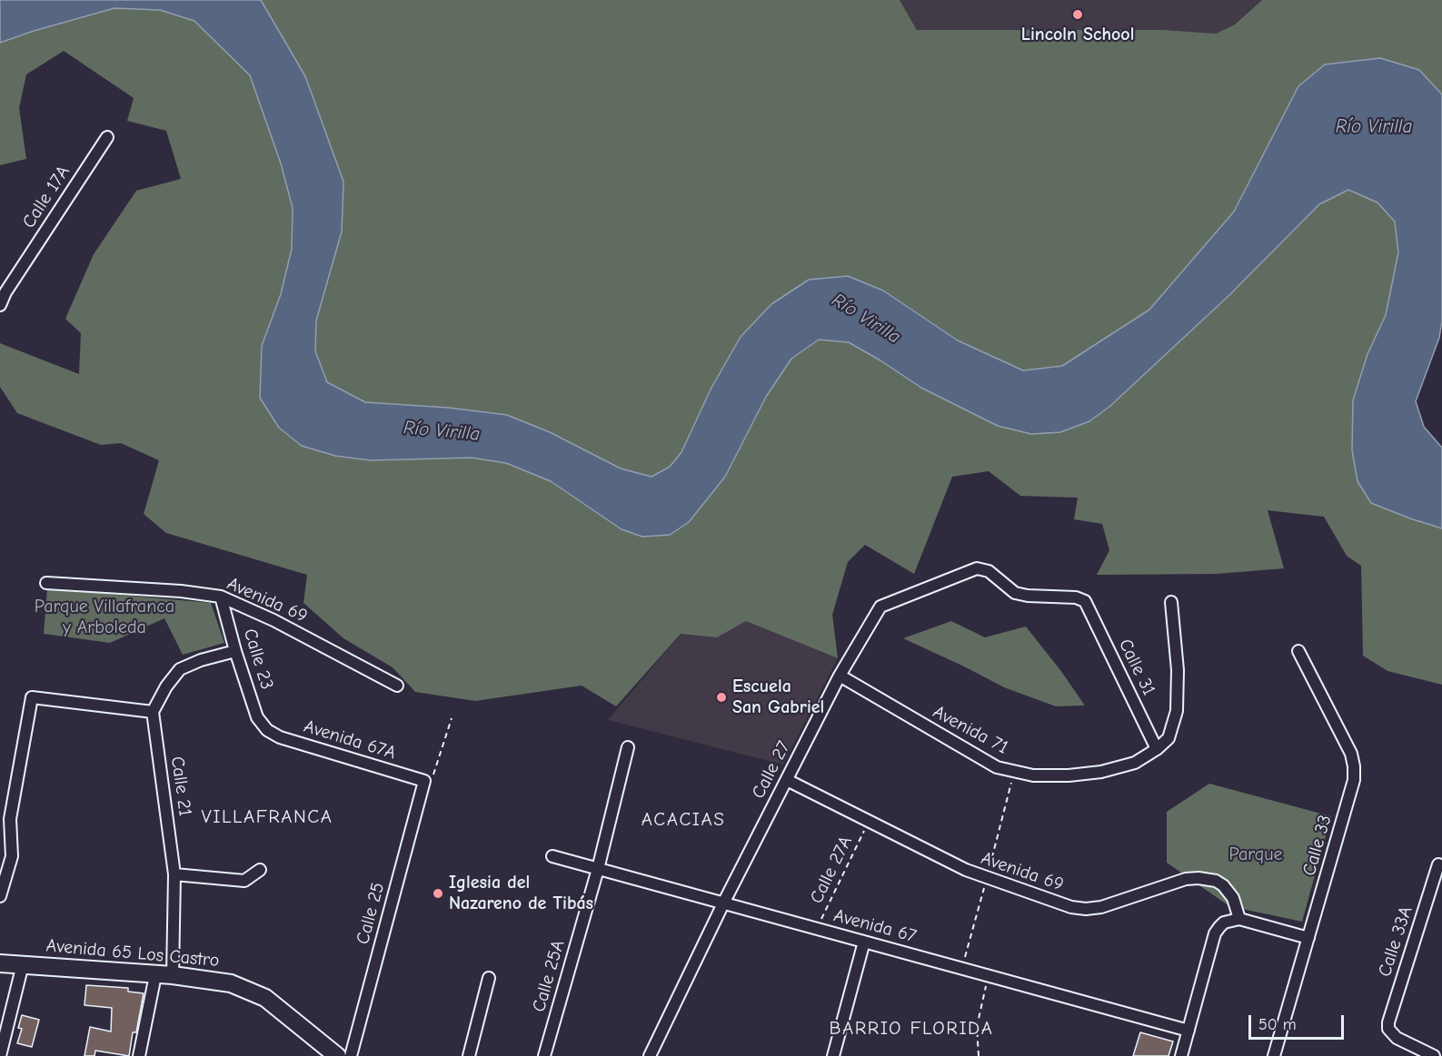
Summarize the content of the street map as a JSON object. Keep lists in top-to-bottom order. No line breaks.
{"streets":{"street":["Calle 17A","Avenida 69","Calle 23","Calle 31","Avenida 71","Avenida 67A","Calle 27","Calle 21","Calle 33","Calle 25","Avenida 67","Calle 33A","Avenida 65 Los Castro","Calle 25A"],"path":["Calle 27A"]},"crossings":[["Avenida 69","Calle 23"],["Avenida 69","Calle 27"],["Avenida 69","Calle 27A"],["Calle 23","Avenida 67A"],["Calle 31","Avenida 71"],["Calle 31","Calle 27"],["Avenida 71","Calle 27"],["Avenida 67A","Calle 25"],["Calle 27","Avenida 67"],["Calle 21","Avenida 65 Los Castro"],["Calle 27A","Avenida 67"],["Avenida 67","Calle 25A"]],"districts":["VILLAFRANCA","ACACIAS","BARRIO FLORIDA"],"water":["Río Virilla"],"parks":["Parque Villafranca y Arboleda","Parque"],"places":["Lincoln School","Escuela San Gabriel","Iglesia del Nazareno de Tibás"],"scale_bar":"50 m"}
